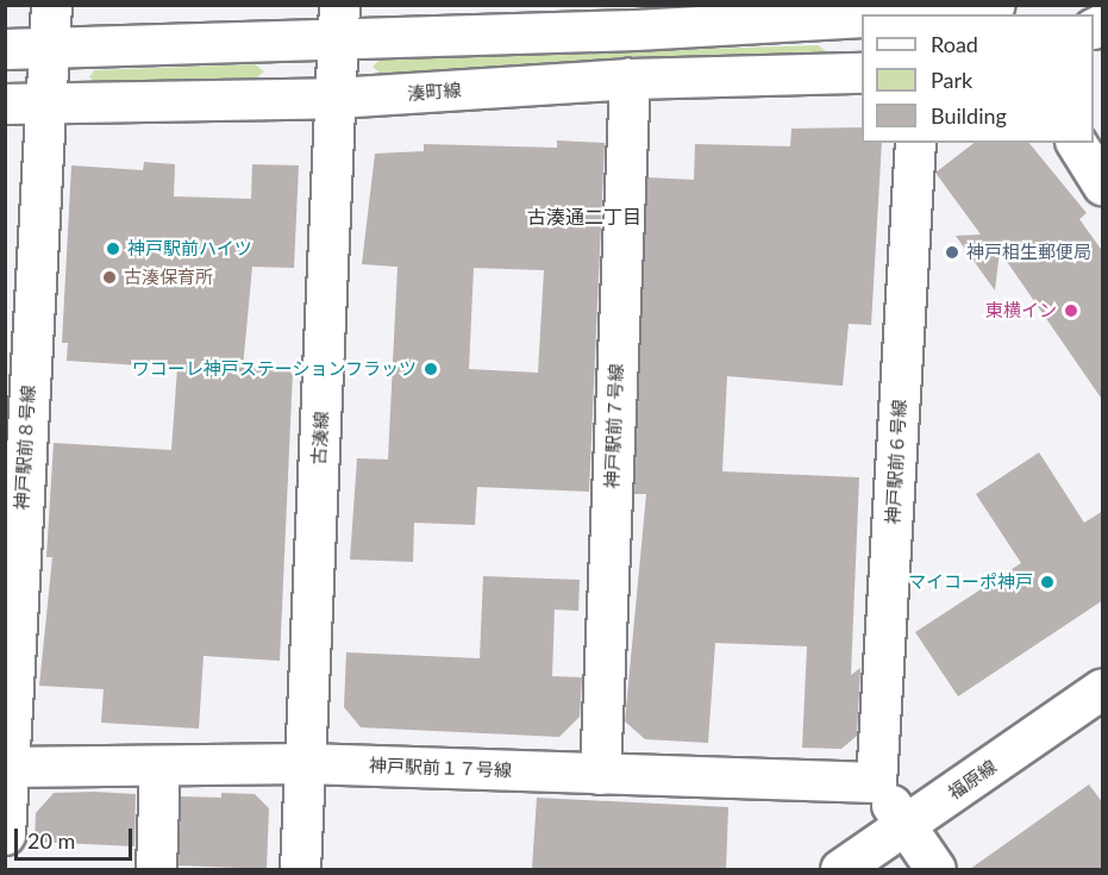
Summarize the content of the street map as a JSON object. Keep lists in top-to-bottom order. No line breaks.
{"streets":{"street":["湊町線","神戸駅前７号線","古湊線","神戸駅前８号線","神戸駅前６号線","神戸駅前１７号線","福原線"]},"crossings":[["湊町線","神戸駅前７号線"],["湊町線","古湊線"],["湊町線","神戸駅前８号線"],["神戸駅前７号線","神戸駅前１７号線"],["古湊線","神戸駅前１７号線"],["神戸駅前８号線","神戸駅前１７号線"],["神戸駅前６号線","神戸駅前１７号線"]],"districts":["古湊通二丁目"],"places":["神戸駅前ハイツ","神戸相生郵便局","古湊保育所","東横イン","ワコーレ神戸ステーションフラッツ","マイコーポ神戸"],"legend":["Road","Park","Building"],"scale_bar":"20 m"}
